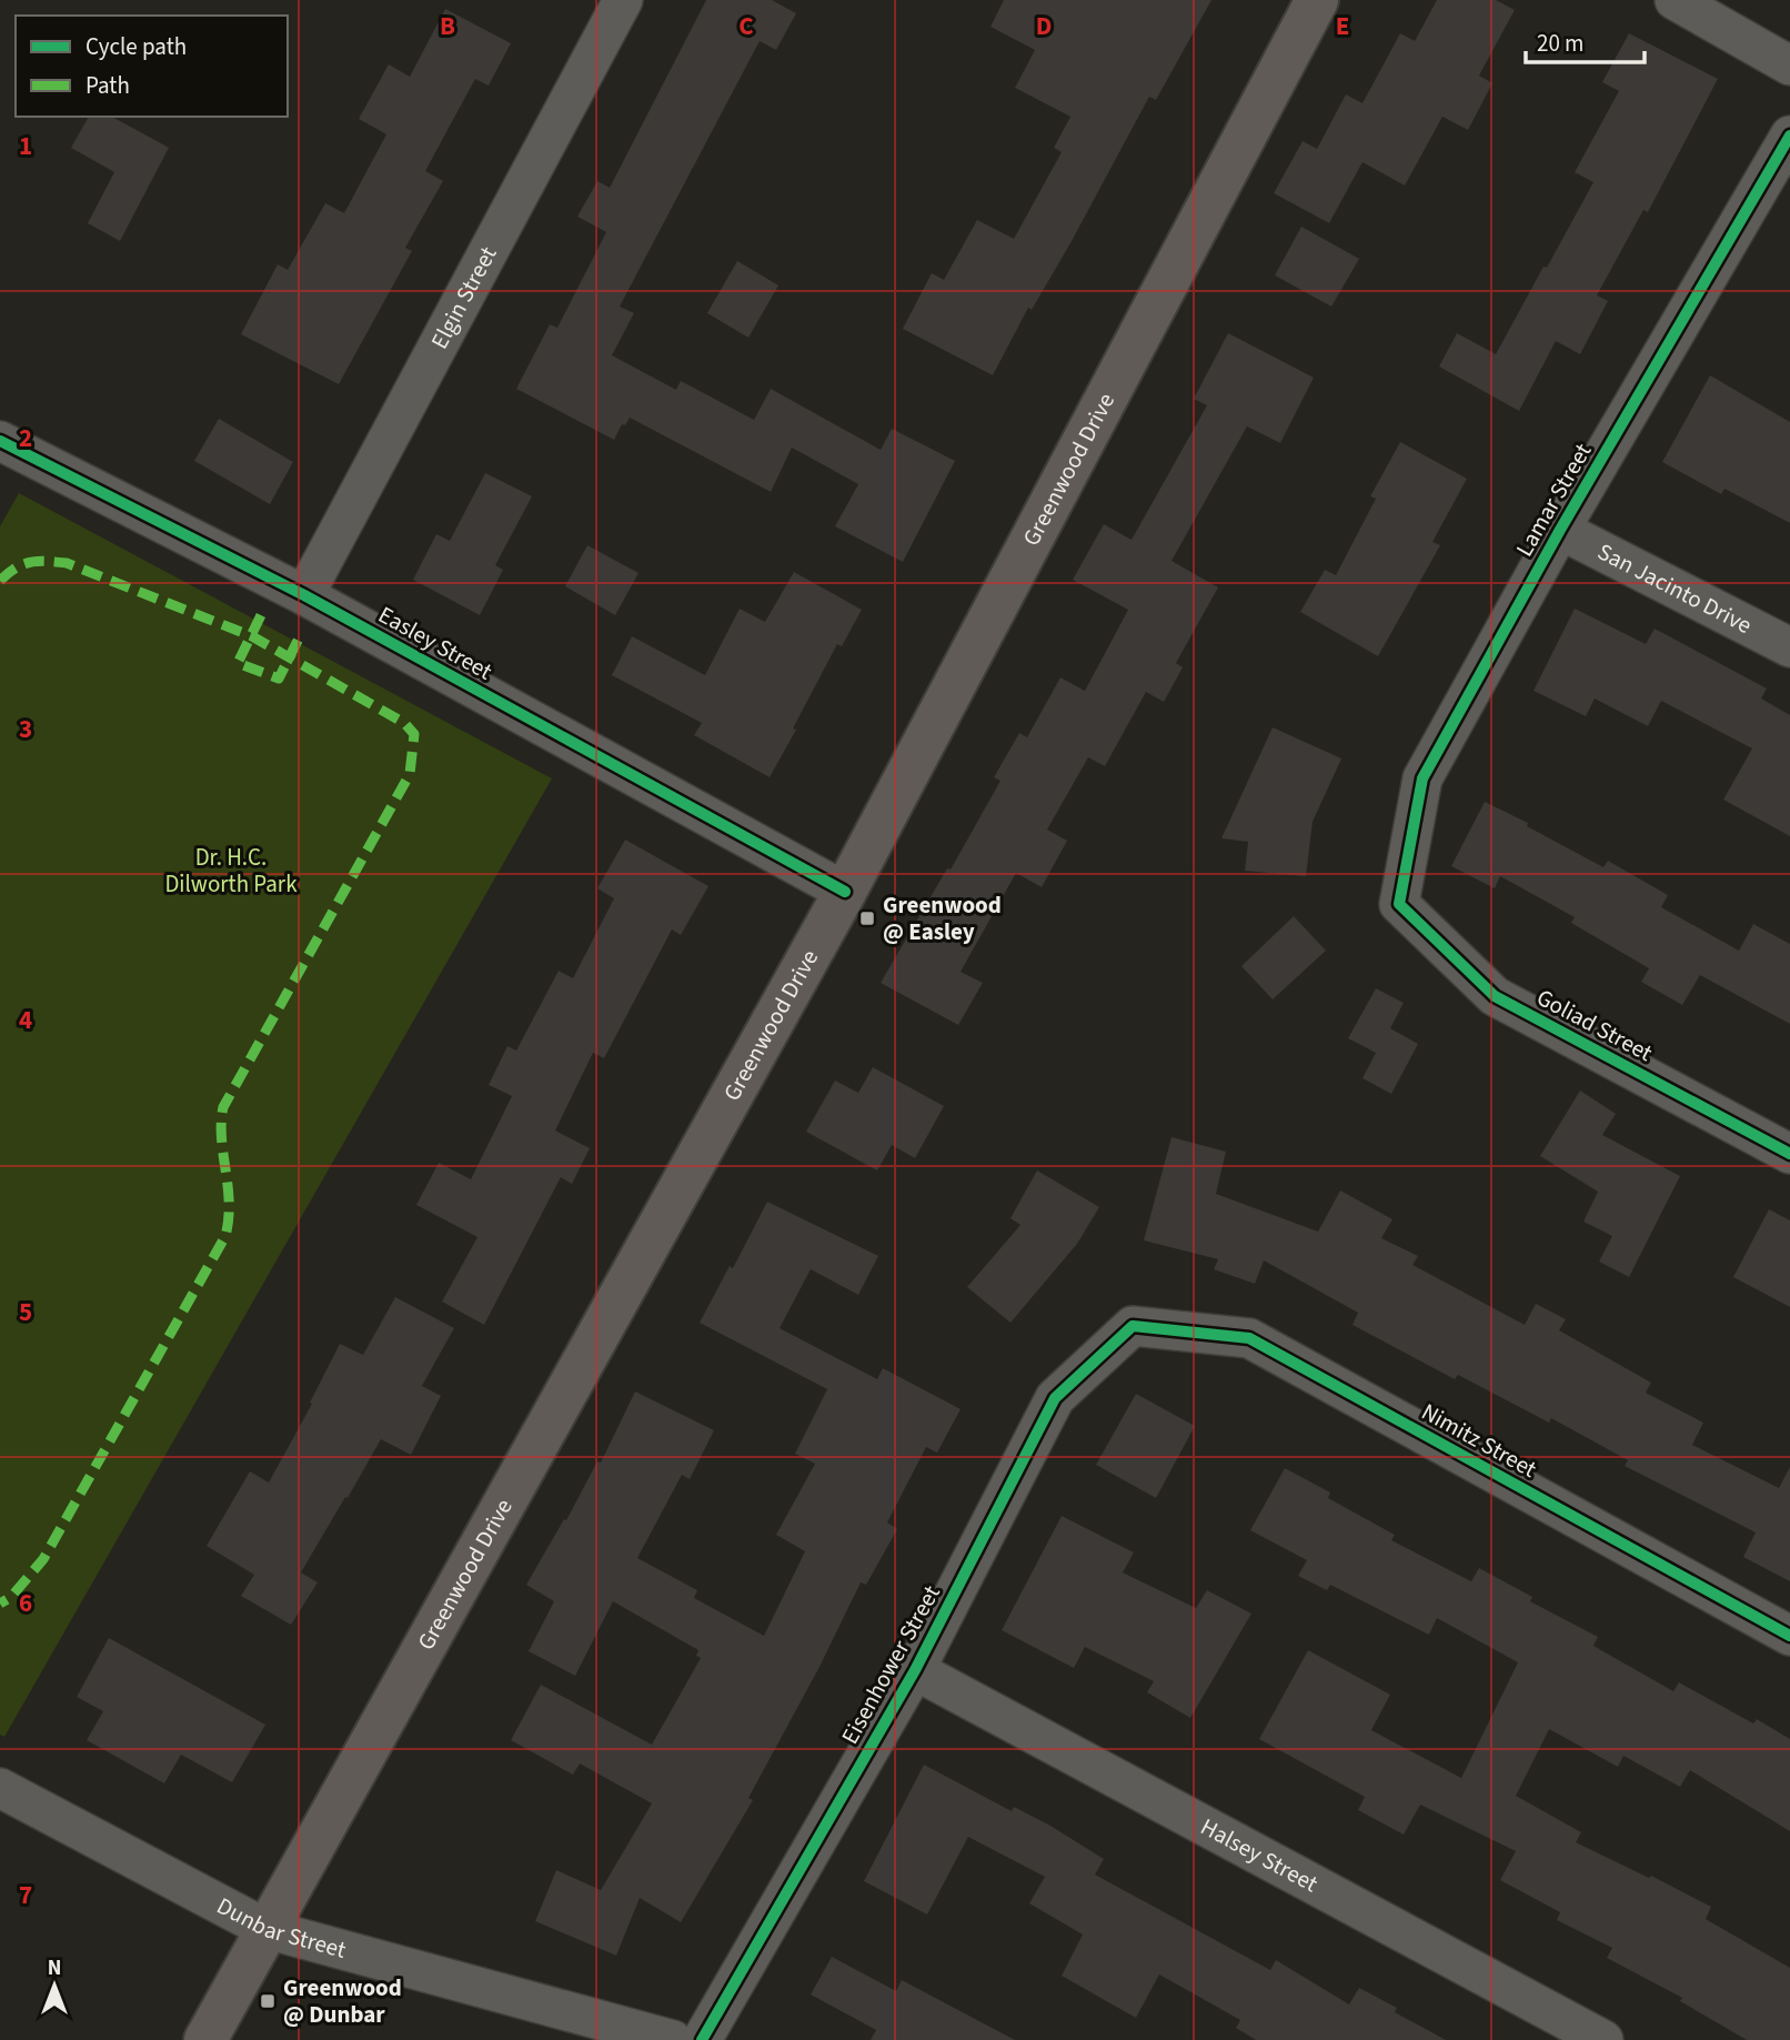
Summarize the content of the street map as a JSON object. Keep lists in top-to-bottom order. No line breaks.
{"streets":{"main road":["Greenwood Drive"],"street":["Elgin Street","Lamar Street","San Jacinto Drive","Easley Street","Goliad Street","Nimitz Street","Eisenhower Street","Halsey Street","Dunbar Street"]},"crossings":[["Elgin Street","Easley Street"],["Greenwood Drive","Easley Street"],["Greenwood Drive","Dunbar Street"],["Lamar Street","San Jacinto Drive"],["Lamar Street","Goliad Street"],["Nimitz Street","Eisenhower Street"],["Eisenhower Street","Halsey Street"]],"parks":["Dr. H.C. Dilworth Park"],"places":{"transit":["Greenwood @ Easley","Greenwood @ Dunbar"]},"legend":["Cycle path","Path"],"scale_bar":"20 m","north":"top","grid":{"columns":["B","C","D","E"],"rows":["1","2","3","4","5","6","7"]}}
